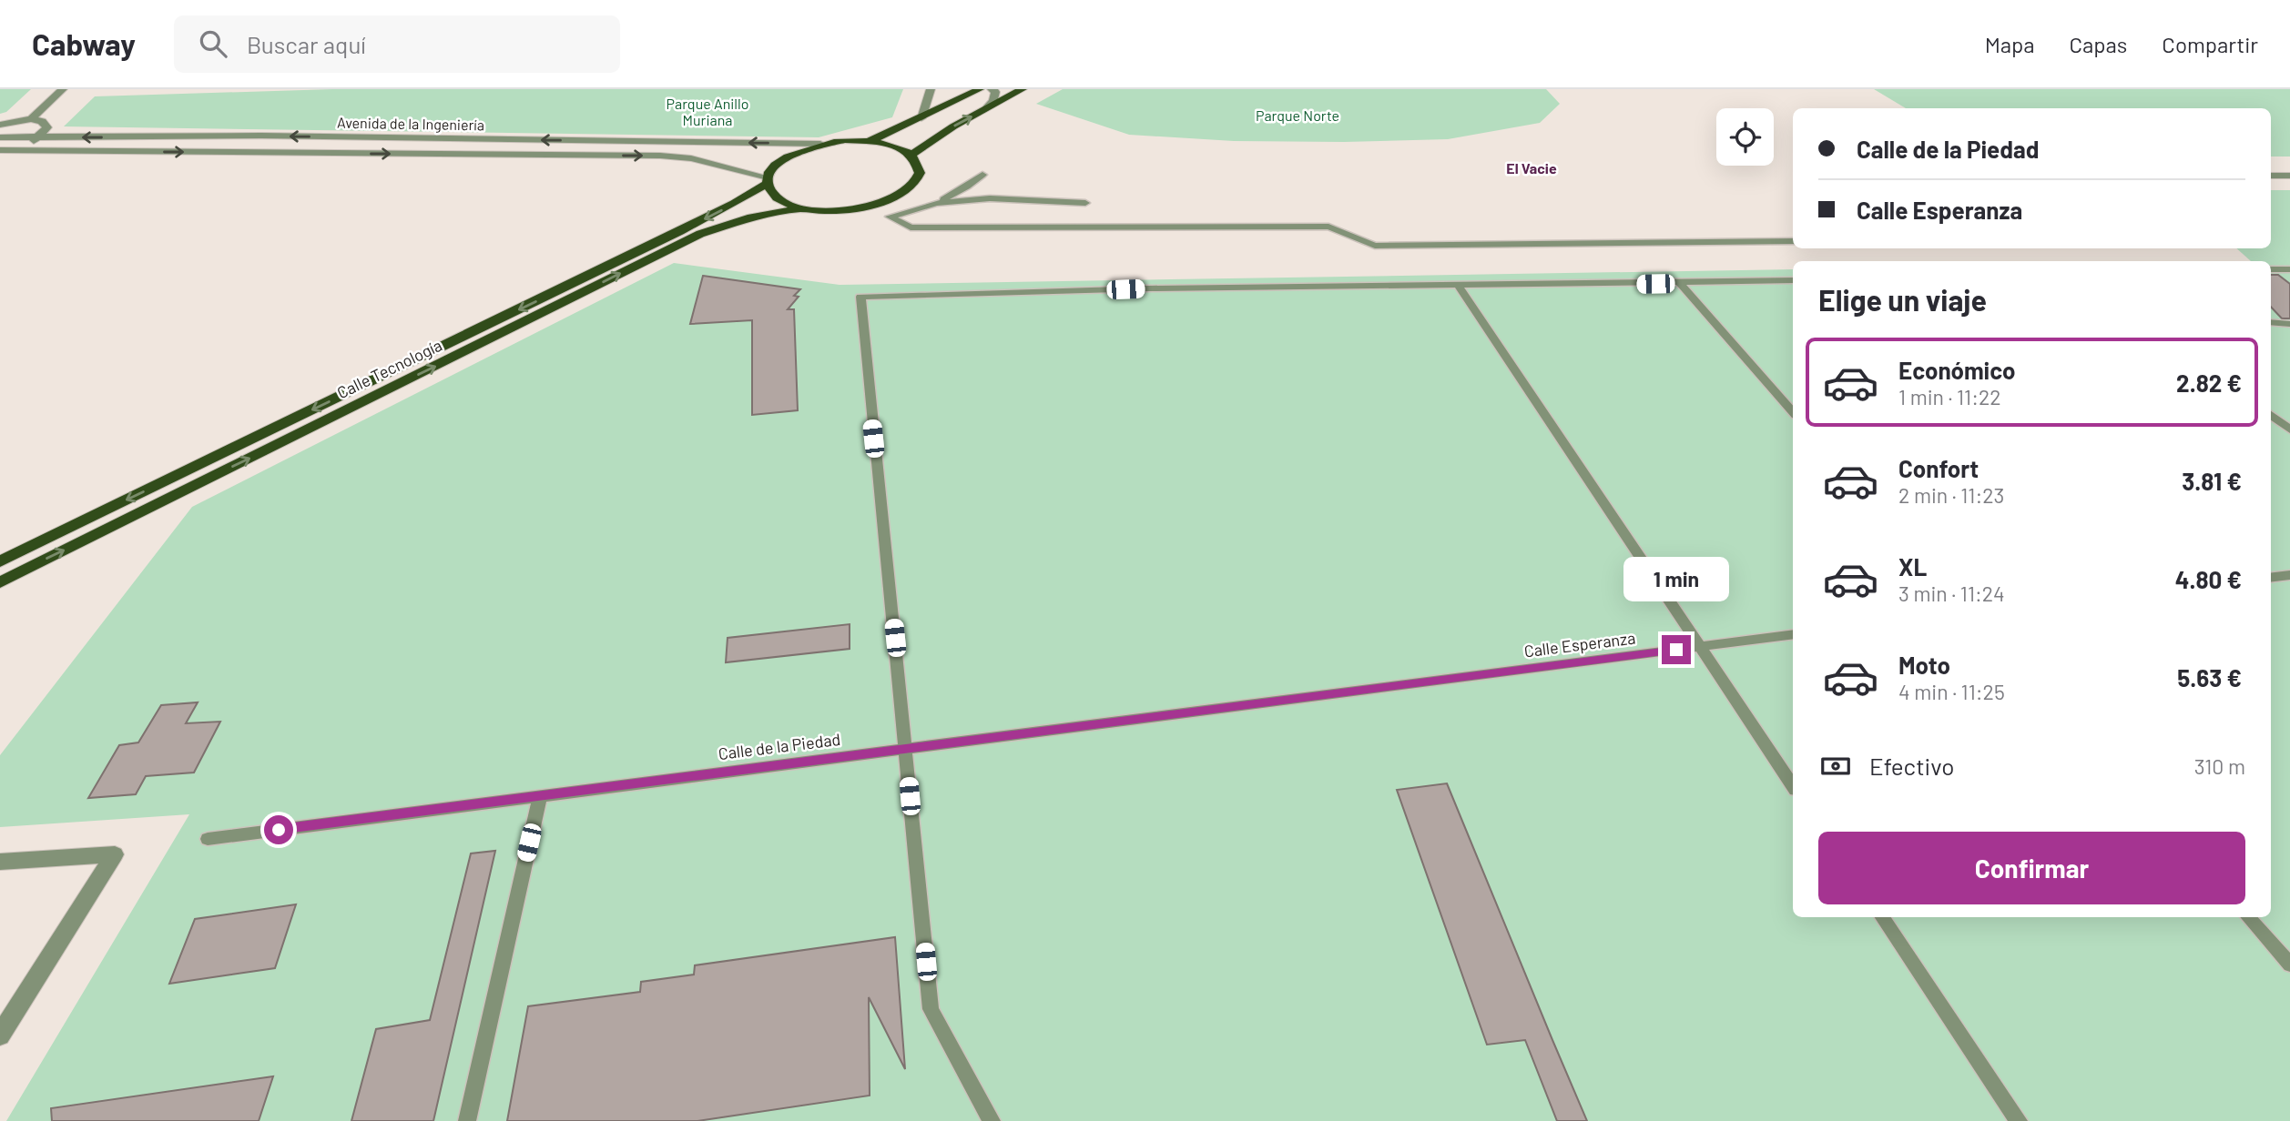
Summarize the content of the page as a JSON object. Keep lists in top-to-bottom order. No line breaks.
{"streets":{"main road":["Calle Tecnología"],"street":["Avenida de la Ingeniería"],"lane":["Calle Esperanza","Calle de la Piedad"]},"crossings":[["Avenida de la Ingeniería","Calle Tecnología"],["Calle Esperanza","Calle de la Piedad"]],"districts":["El Vacie"],"parks":["Parque Anillo Muriana","Parque Norte"],"page":{"header":"Cabway","search":"Buscar aquí","nav":["Mapa","Capas","Compartir"],"banner":["Calle de la Piedad","Calle Esperanza"],"heading":"Elige un viaje","list":[{"name":"Económico","note":"1 min · 11:22","value":"2.82 €"},{"name":"Confort","note":"2 min · 11:23","value":"3.81 €"},{"name":"XL","note":"3 min · 11:24","value":"4.80 €"},{"name":"Moto","note":"4 min · 11:25","value":"5.63 €"}],"bubble":"1 min","pay":["Efectivo","310 m"],"buttons":"Confirmar"}}
